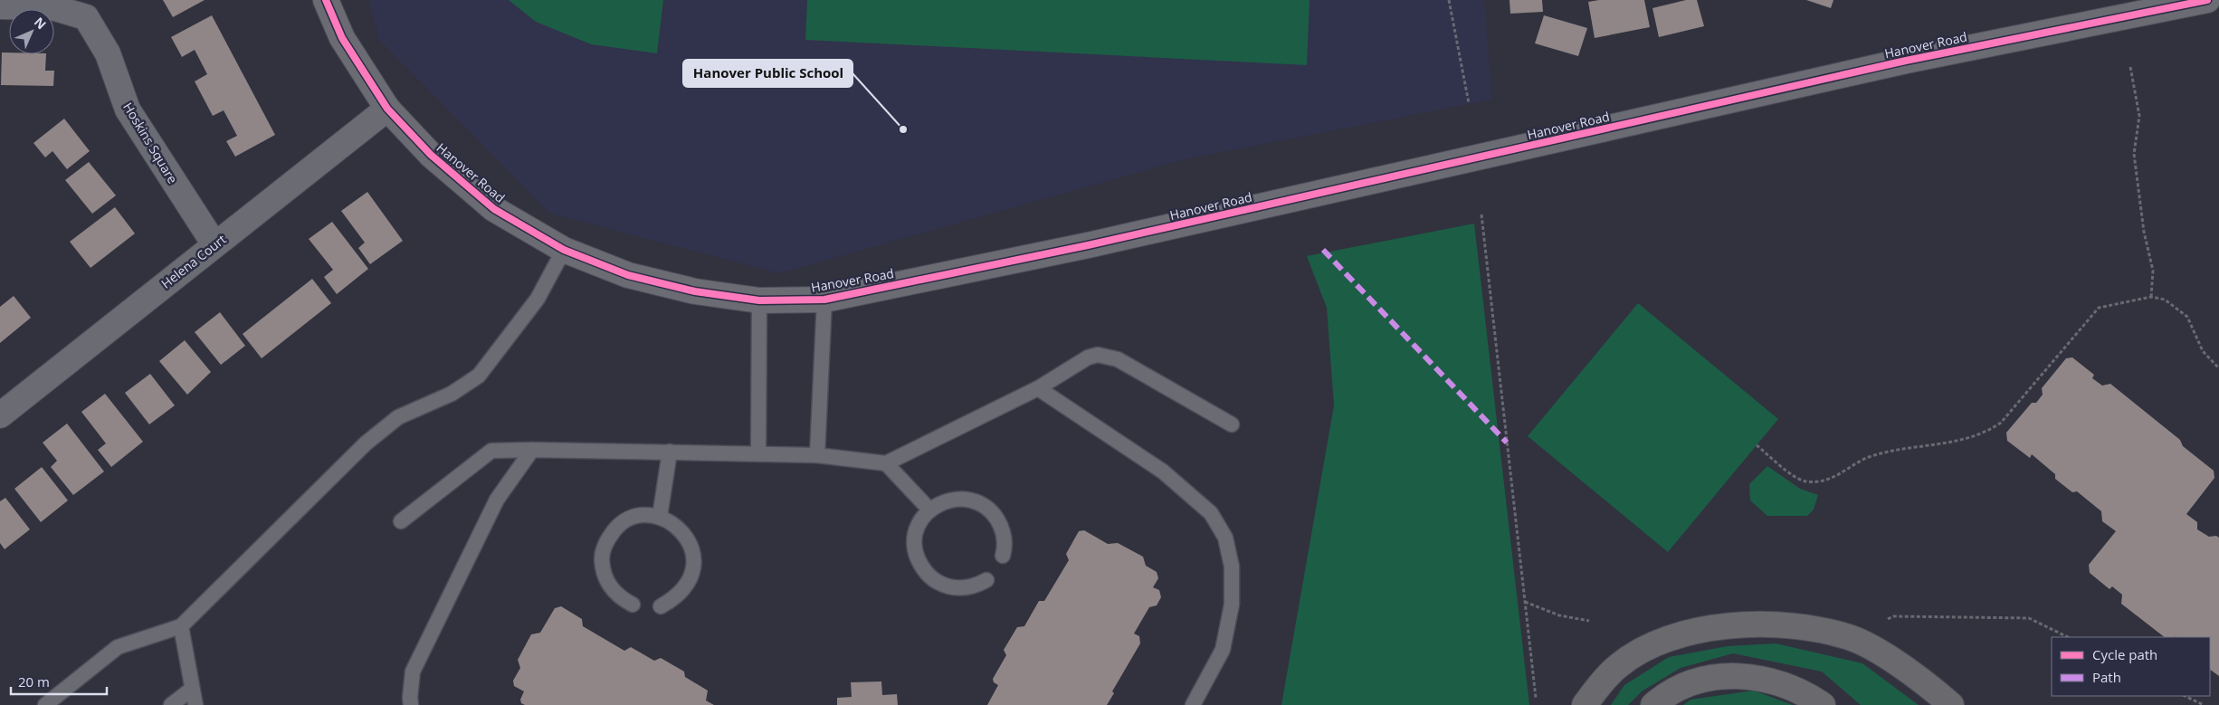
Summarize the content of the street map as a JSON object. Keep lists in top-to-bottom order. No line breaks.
{"streets":{"street":["Hanover Road","Hoskins Square","Helena Court"]},"crossings":[["Hanover Road","Helena Court"],["Hoskins Square","Helena Court"]],"places":["Hanover Public School"],"legend":["Cycle path","Path"],"scale_bar":"20 m","north":"top right"}
